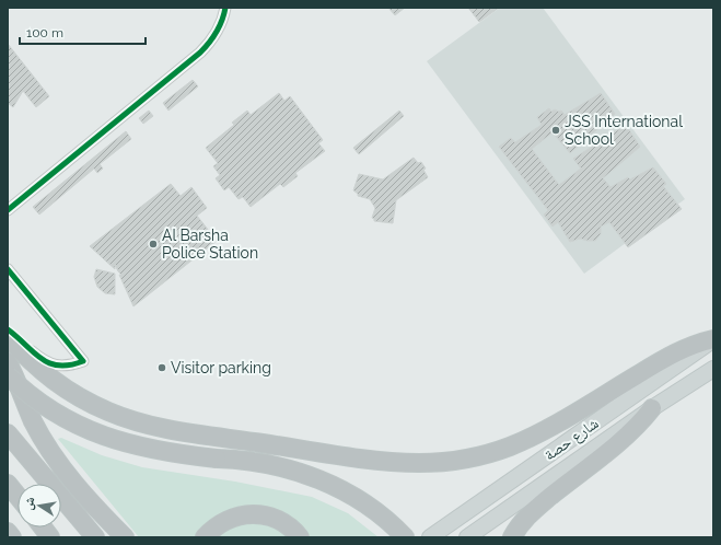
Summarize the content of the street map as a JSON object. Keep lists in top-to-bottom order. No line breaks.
{"streets":{"main road":["شارع حصة"]},"places":["JSS International School","Al Barsha Police Station","Visitor parking"],"scale_bar":"100 m","north":"left"}
